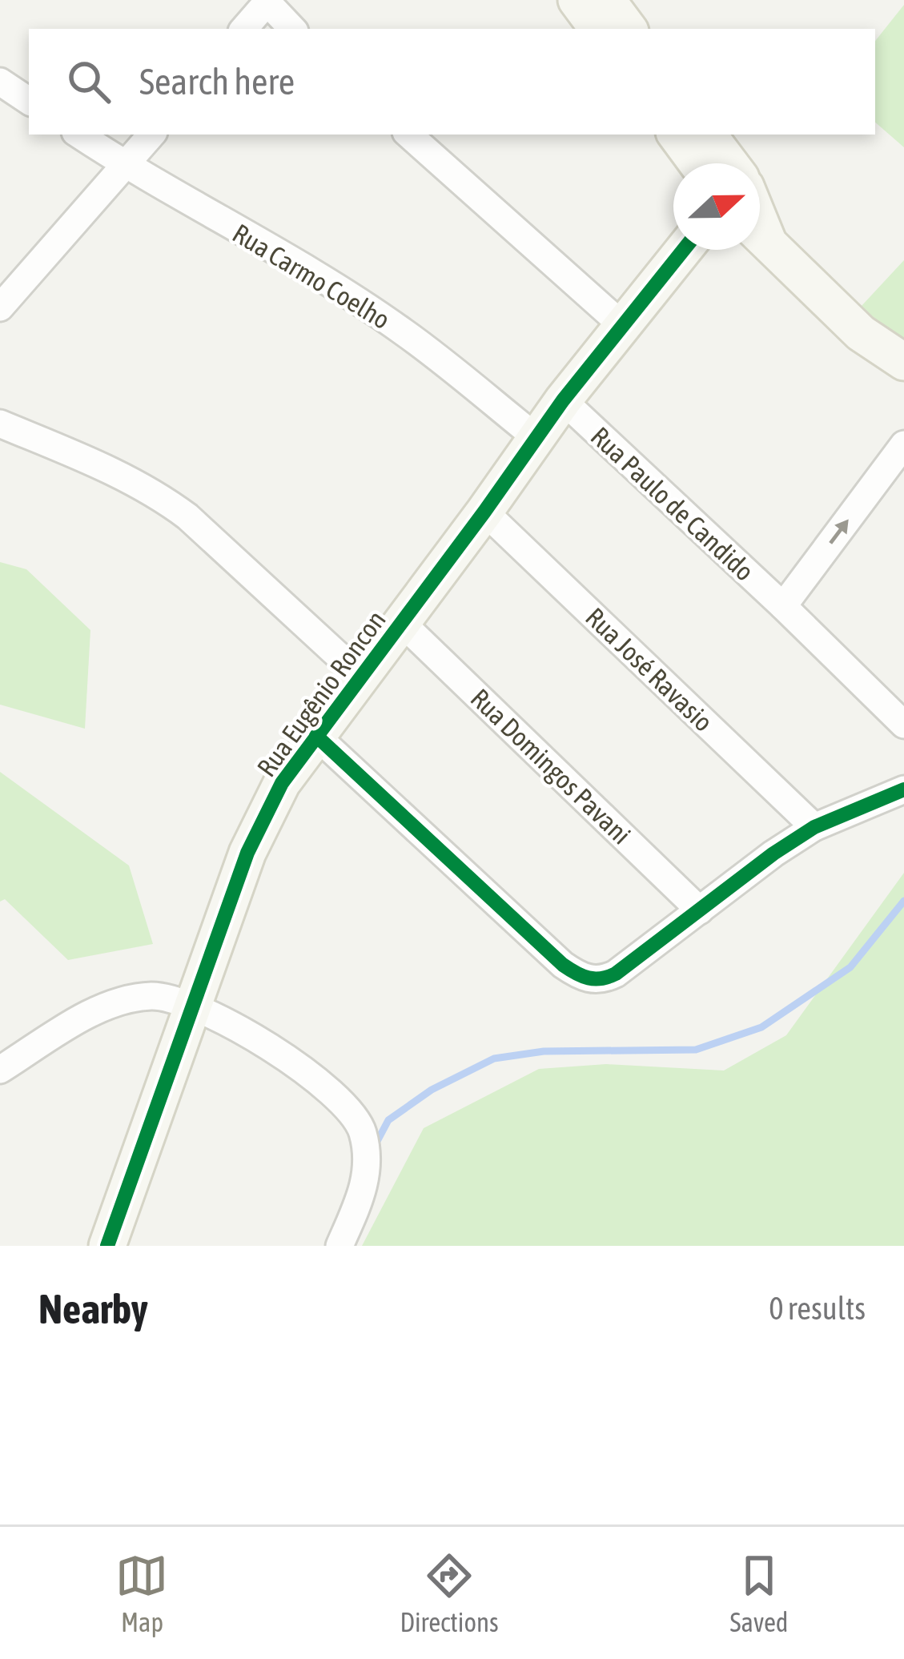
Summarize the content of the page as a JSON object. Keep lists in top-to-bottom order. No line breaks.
{"streets":{"street":["Rua Carmo Coelho","Rua Paulo de Candido","Rua José Ravasio","Rua Eugênio Roncon","Rua Domingos Pavani"]},"crossings":[["Rua Carmo Coelho","Rua Eugênio Roncon"],["Rua Paulo de Candido","Rua Eugênio Roncon"],["Rua José Ravasio","Rua Eugênio Roncon"],["Rua Eugênio Roncon","Rua Domingos Pavani"]],"north":"right","page":{"search":"Search here","heading":["Nearby","0 results"],"nav":["Map","Directions","Saved"]}}
